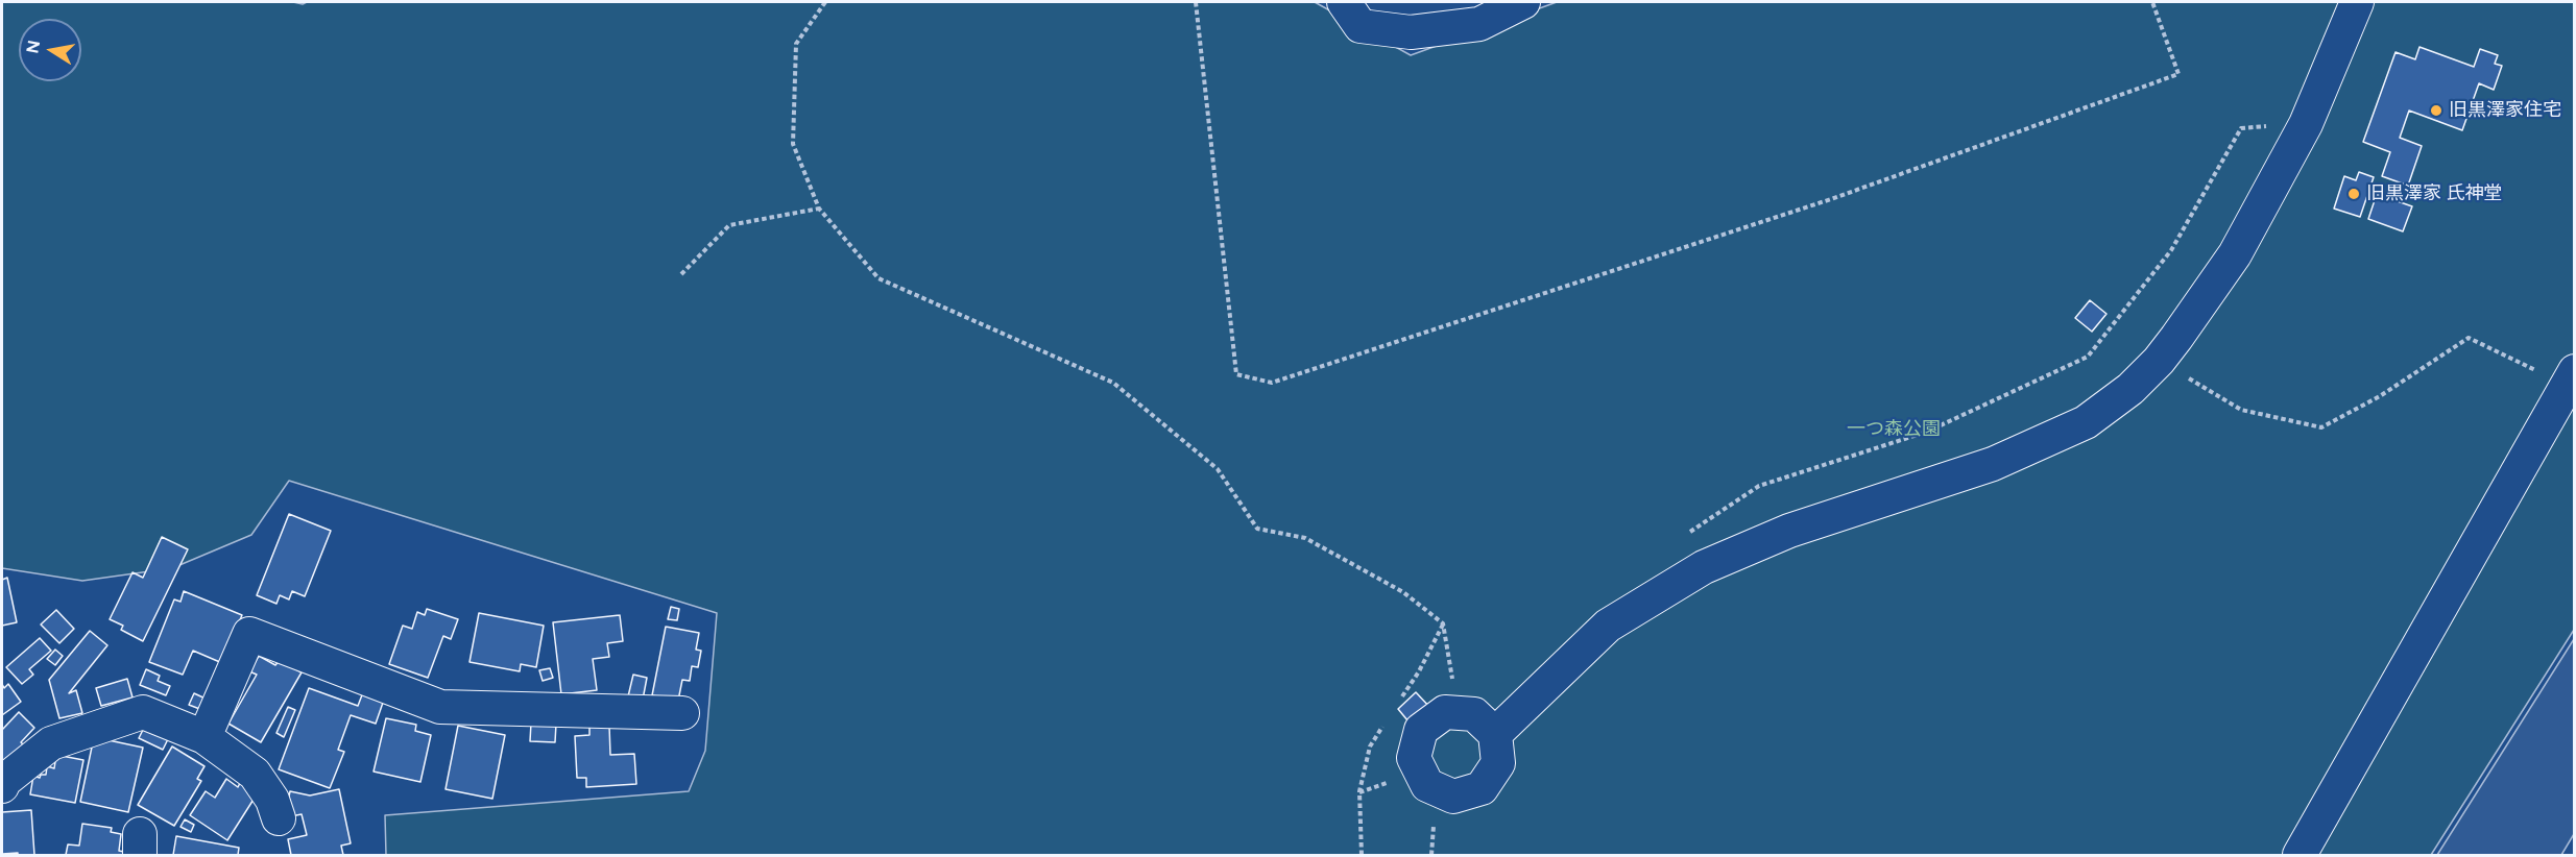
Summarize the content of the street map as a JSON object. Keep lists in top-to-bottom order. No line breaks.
{"parks":["一つ森公園"],"places":["旧黒澤家住宅","旧黒澤家 氏神堂"],"north":"left"}
